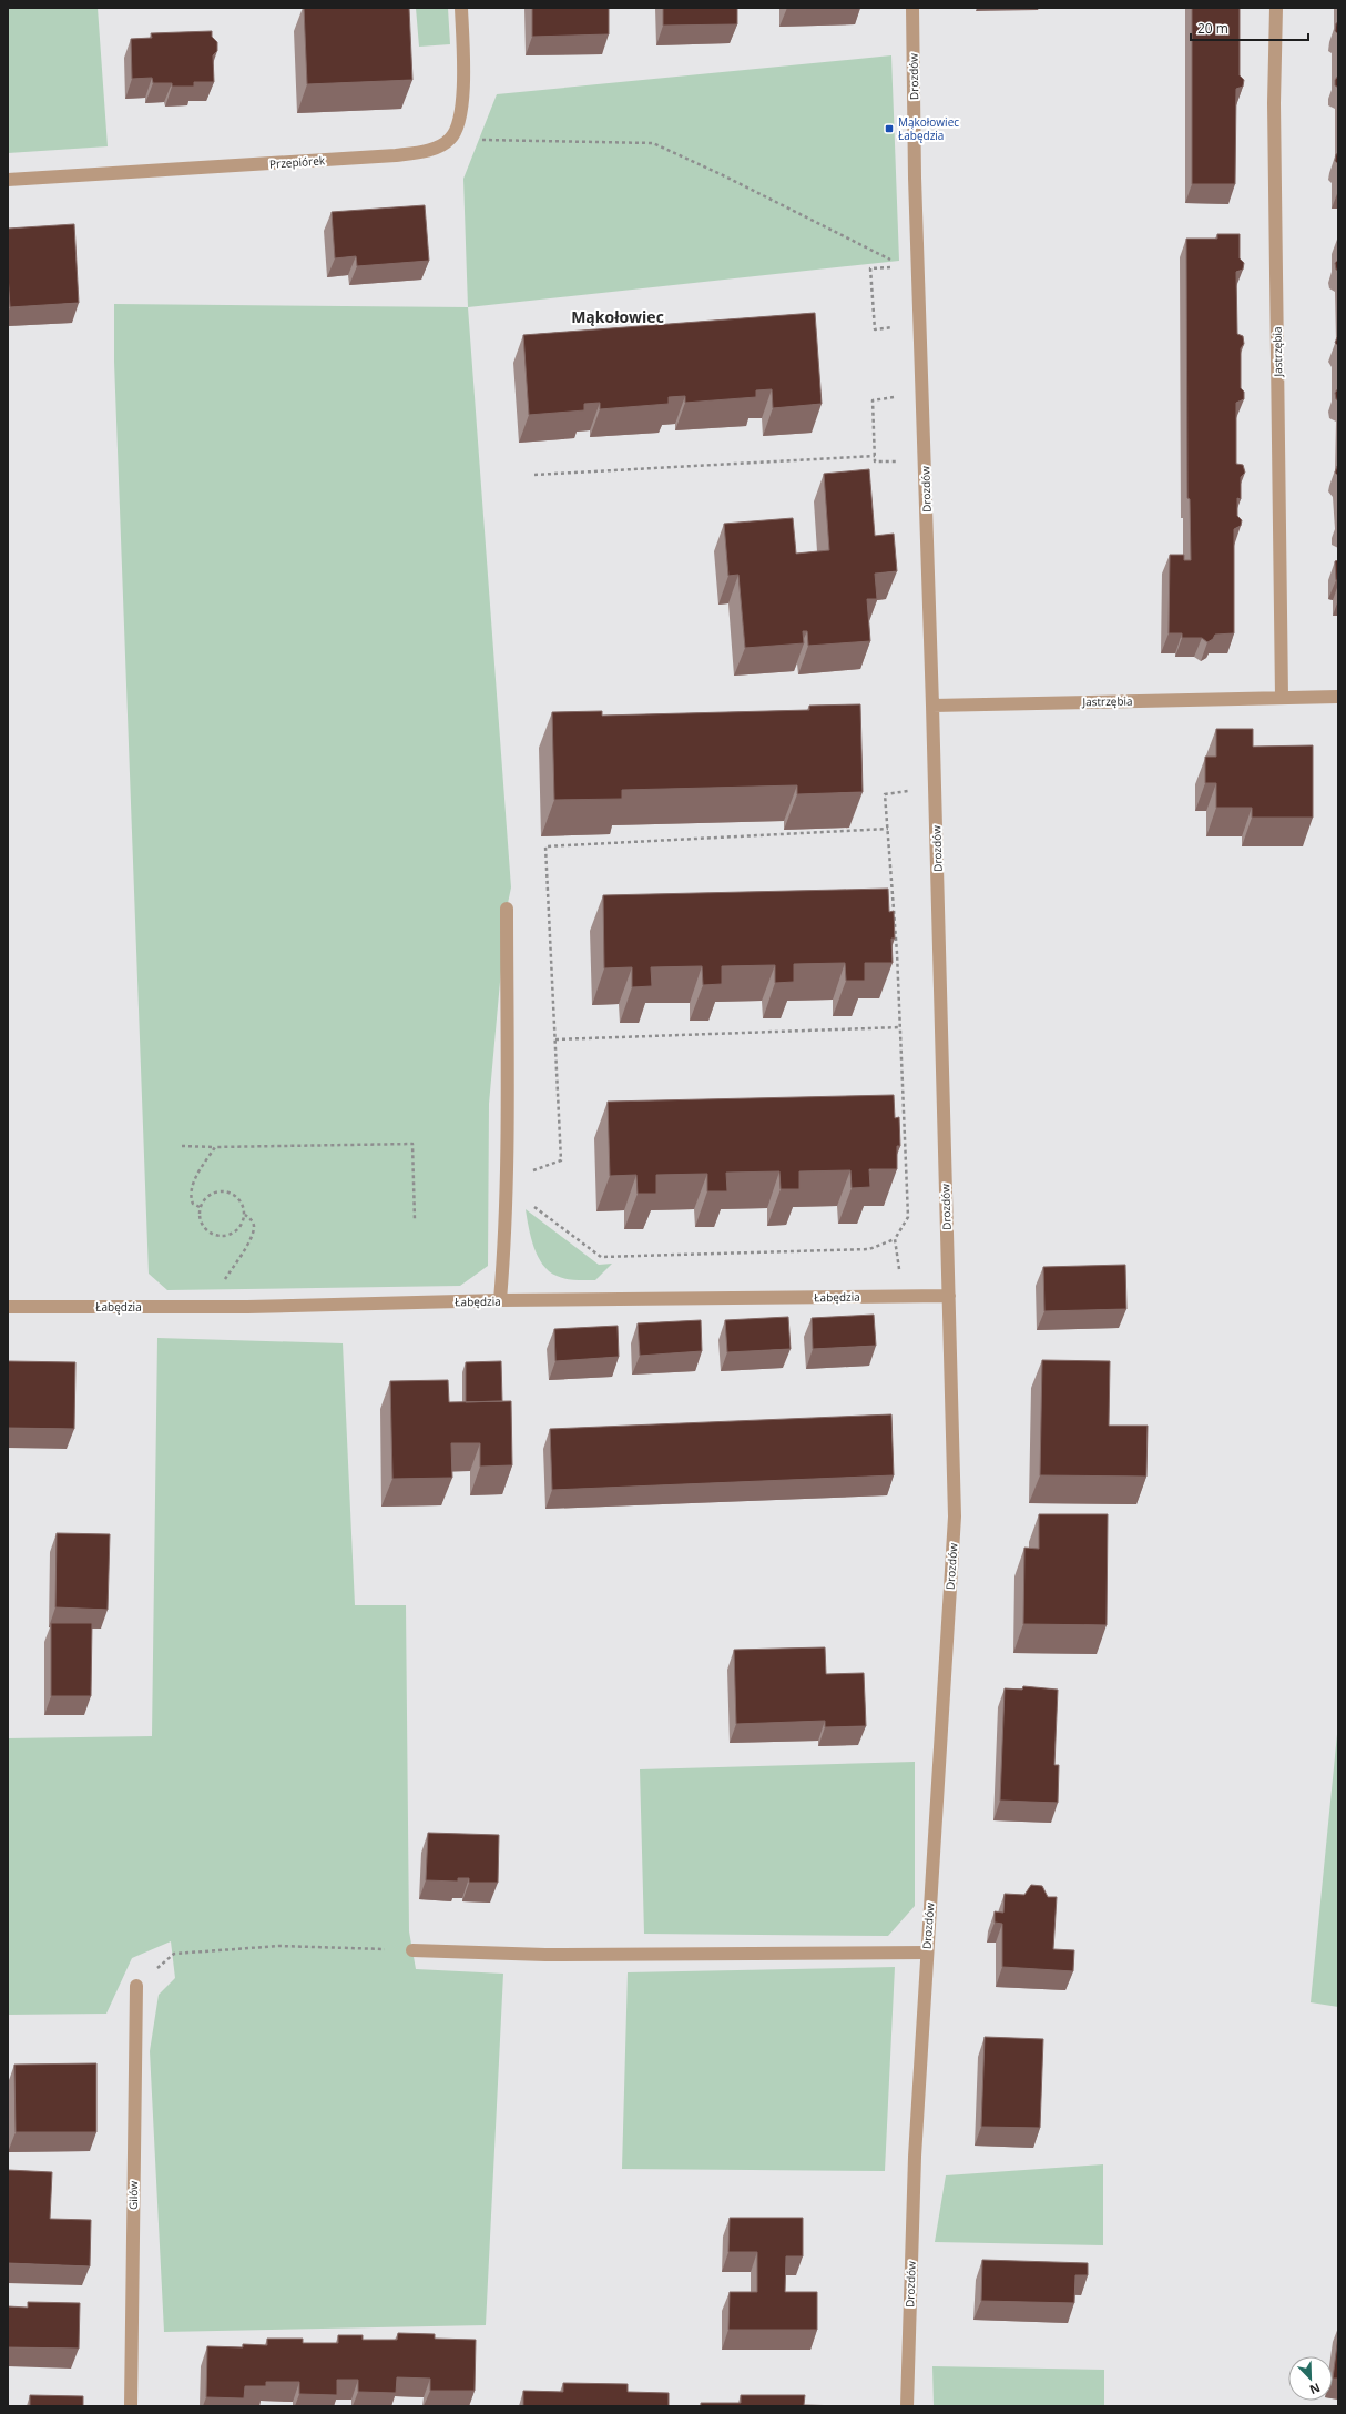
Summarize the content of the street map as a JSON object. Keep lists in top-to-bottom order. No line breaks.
{"streets":{"street":["Drozdów","Przepiórek","Jastrzębia","Łabędzia","Gilów"]},"crossings":[["Drozdów","Jastrzębia"],["Drozdów","Łabędzia"]],"districts":["Mąkołowiec"],"places":{"transit":["Mąkołowiec Łabędzia"]},"scale_bar":"20 m","north":"bottom right"}
